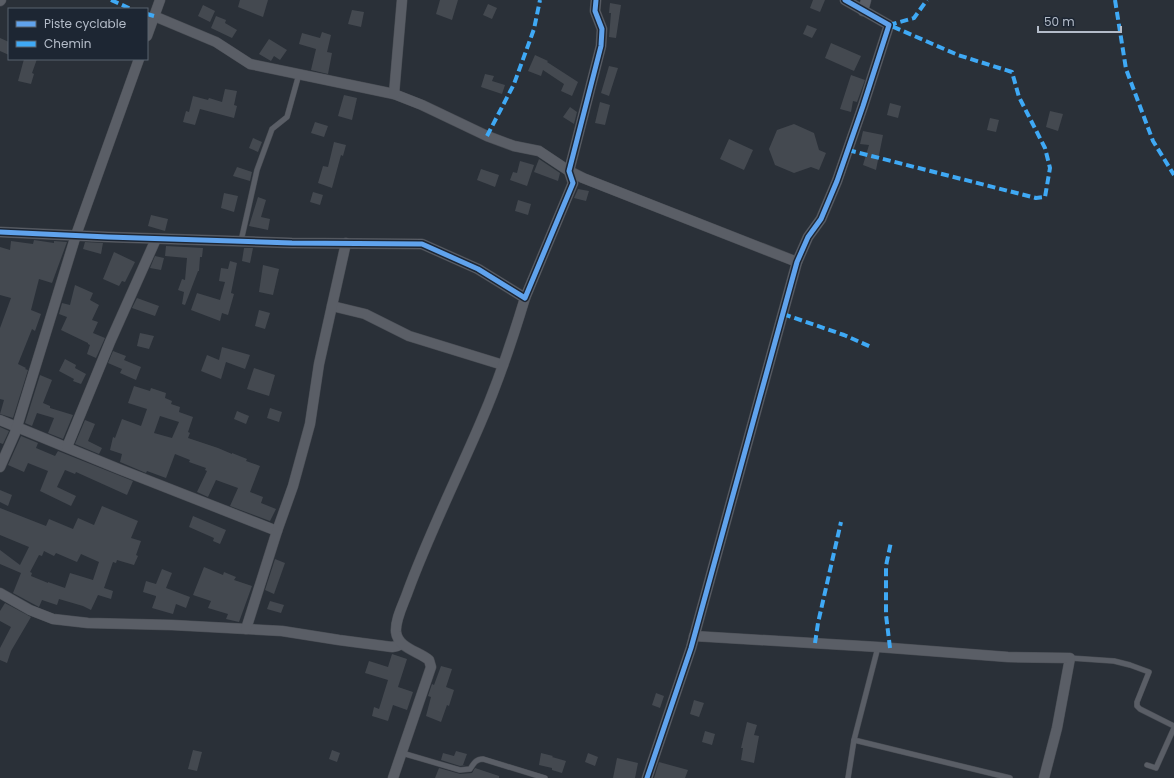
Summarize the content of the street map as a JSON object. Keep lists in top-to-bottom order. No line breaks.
{"legend":["Piste cyclable","Chemin"],"scale_bar":"50 m"}
